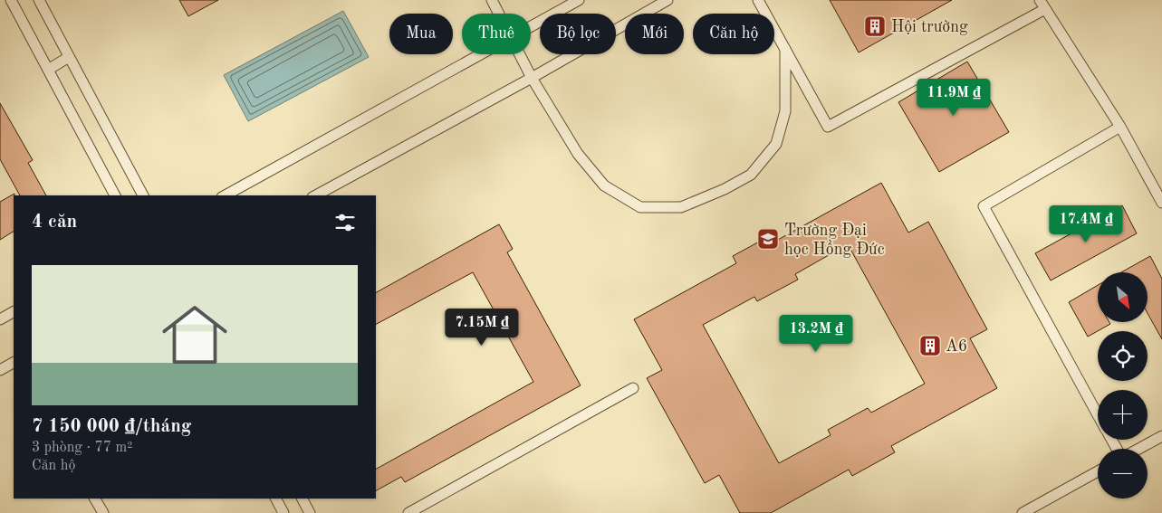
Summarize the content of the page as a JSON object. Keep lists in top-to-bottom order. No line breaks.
{"places":{"building":["Hội trường","A6"],"school or university":["Trường Đại học Hồng Đức"]},"north":"bottom right","page":{"chip":["Mua","Thuê","Bộ lọc","Mới","Căn hộ"],"price":["11.9M ₫","17.4M ₫","7.15M ₫","13.2M ₫"],"heading":"4 căn","list":[{"name":"7 150 000 ₫/tháng","note":"3 phòng · 77 m² · Căn hộ"}],"map_buttons":["+","−"]}}
